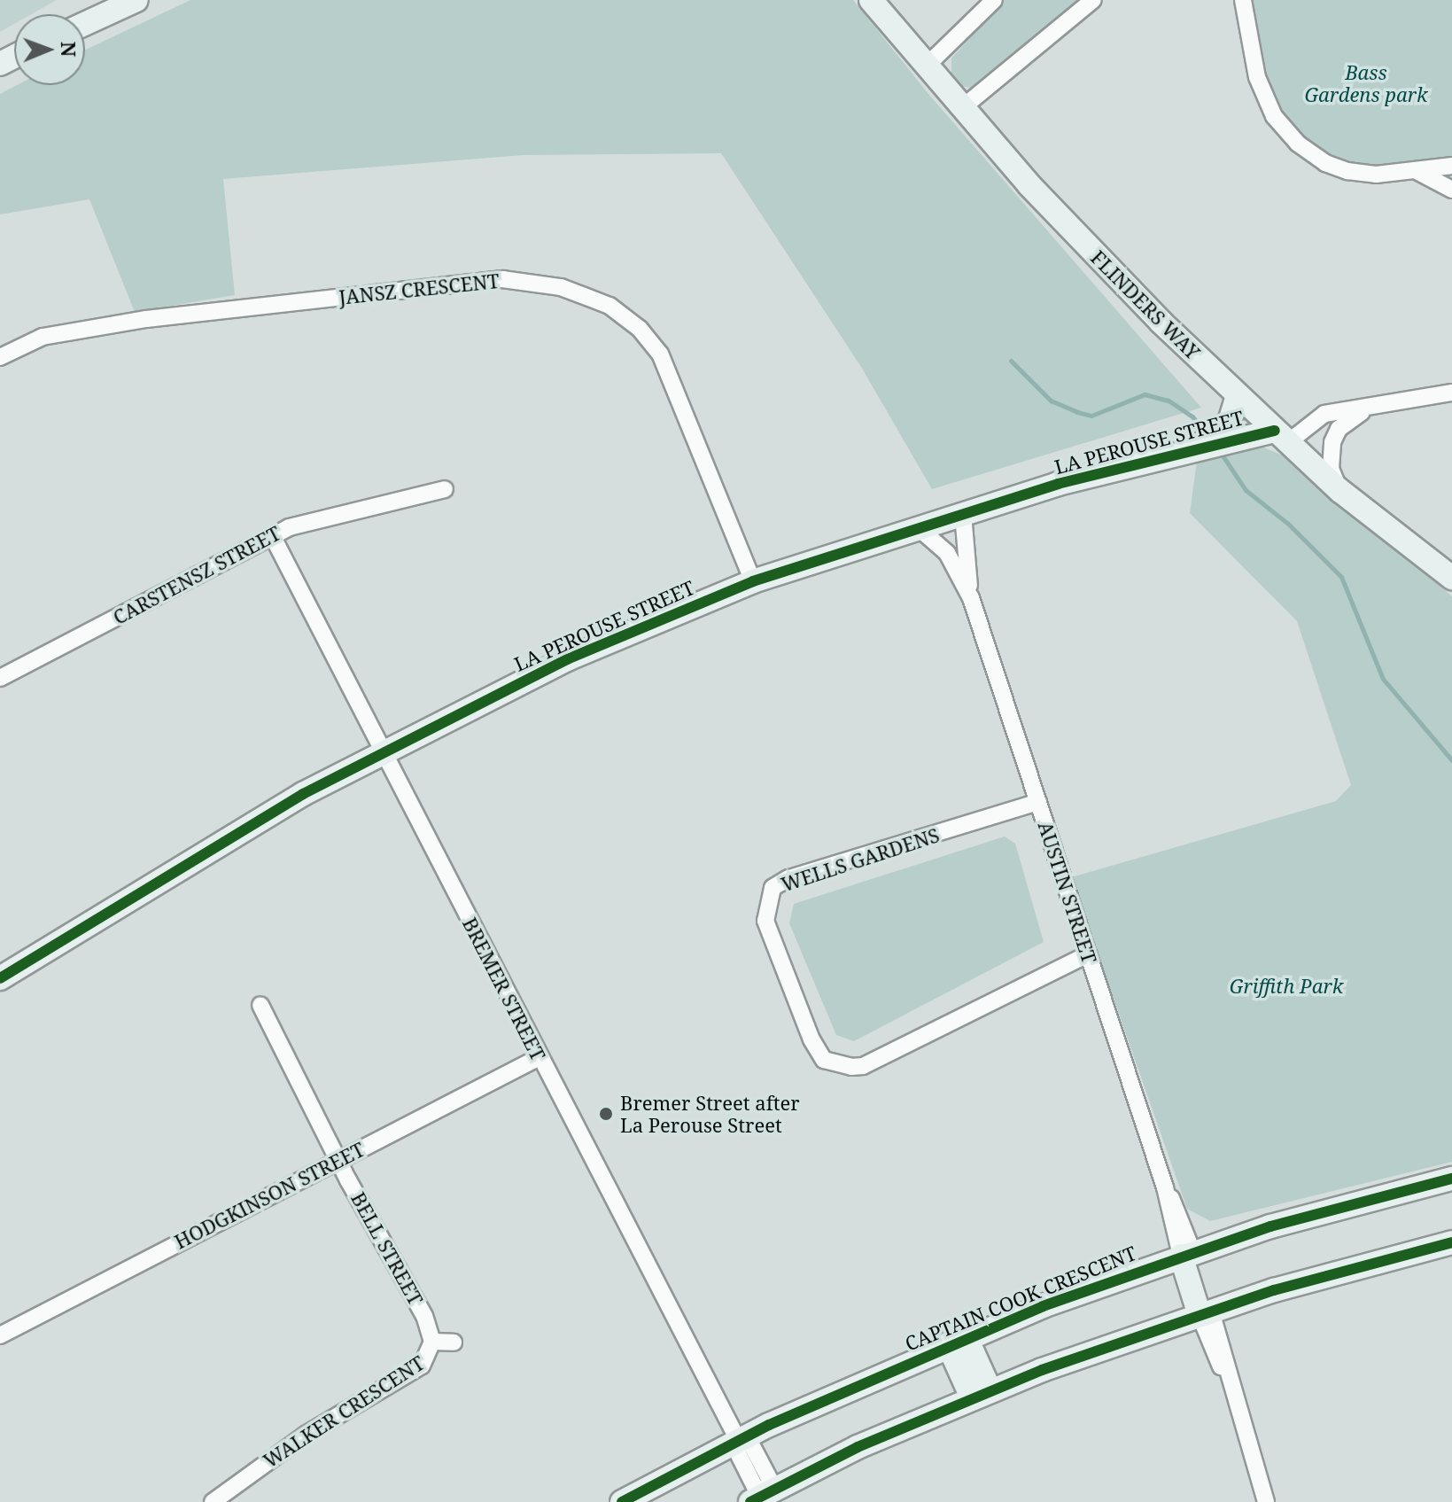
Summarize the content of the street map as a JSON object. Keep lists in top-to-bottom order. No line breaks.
{"streets":{"street":["JANSZ CRESCENT","FLINDERS WAY","LA PEROUSE STREET","CARSTENSZ STREET","WELLS GARDENS","AUSTIN STREET","BREMER STREET","HODGKINSON STREET","BELL STREET","CAPTAIN COOK CRESCENT","WALKER CRESCENT"]},"crossings":[["JANSZ CRESCENT","LA PEROUSE STREET"],["FLINDERS WAY","LA PEROUSE STREET"],["LA PEROUSE STREET","AUSTIN STREET"],["LA PEROUSE STREET","BREMER STREET"],["CARSTENSZ STREET","BREMER STREET"],["WELLS GARDENS","AUSTIN STREET"],["AUSTIN STREET","CAPTAIN COOK CRESCENT"],["BREMER STREET","HODGKINSON STREET"],["BREMER STREET","CAPTAIN COOK CRESCENT"],["HODGKINSON STREET","BELL STREET"],["BELL STREET","WALKER CRESCENT"]],"parks":["Bass Gardens park","Griffith Park"],"places":["Bremer Street after La Perouse Street"],"north":"right"}
